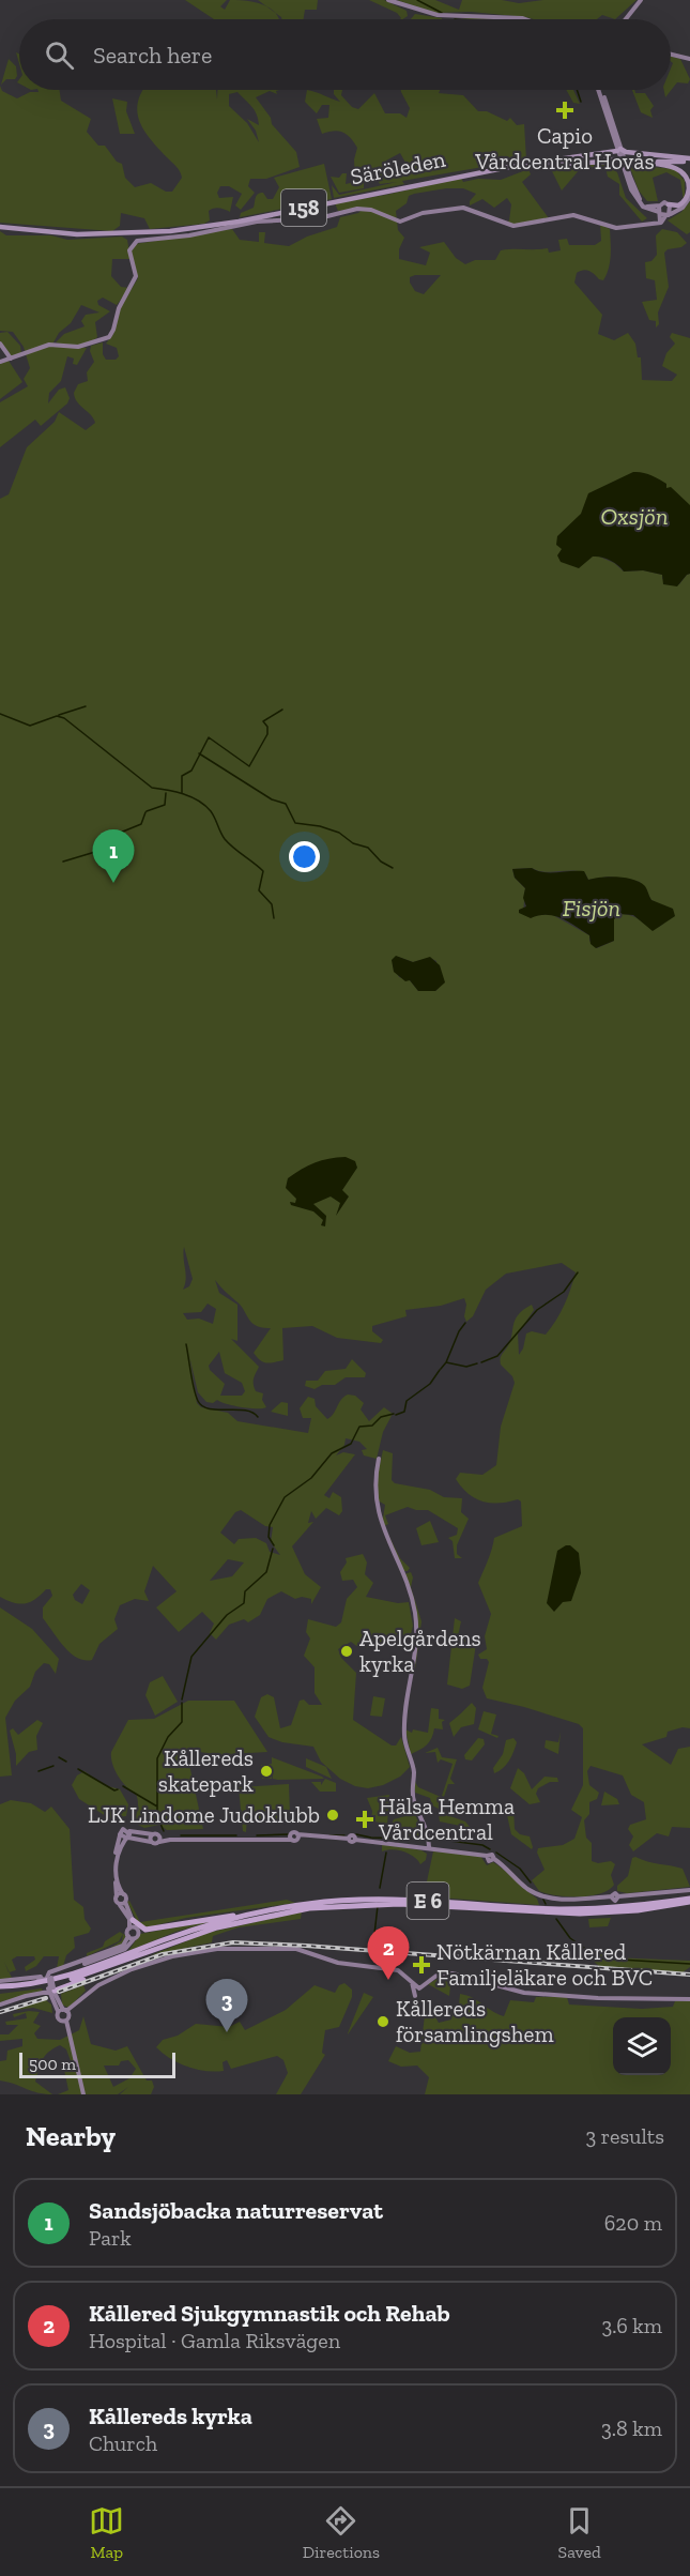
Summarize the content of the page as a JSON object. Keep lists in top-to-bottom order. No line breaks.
{"streets":{"highway":["E 6"],"main road":["Säröleden","158"]},"crossings":[["Säröleden","158"]],"water":["Oxsjön","Fisjön"],"places":{"health":["Capio Vårdcentral Hovås","Hälsa Hemma Vårdcentral","Nötkärnan Kållered Familjeläkare och BVC"],"other":["Apelgårdens kyrka","Kållereds skatepark","LJK Lindome Judoklubb","Kållereds församlingshem"]},"scale_bar":"500 m","page":{"search":"Search here","pins":["1","2","3"],"scale":"500 m","heading":["Nearby","3 results"],"list":[{"mark":"1","name":"Sandsjöbacka naturreservat","note":"Park","value":"620 m"},{"mark":"2","name":"Kållered Sjukgymnastik och Rehab","note":"Hospital · Gamla Riksvägen","value":"3.6 km"},{"mark":"3","name":"Kållereds kyrka","note":"Church","value":"3.8 km"}],"nav":["Map","Directions","Saved"]}}
